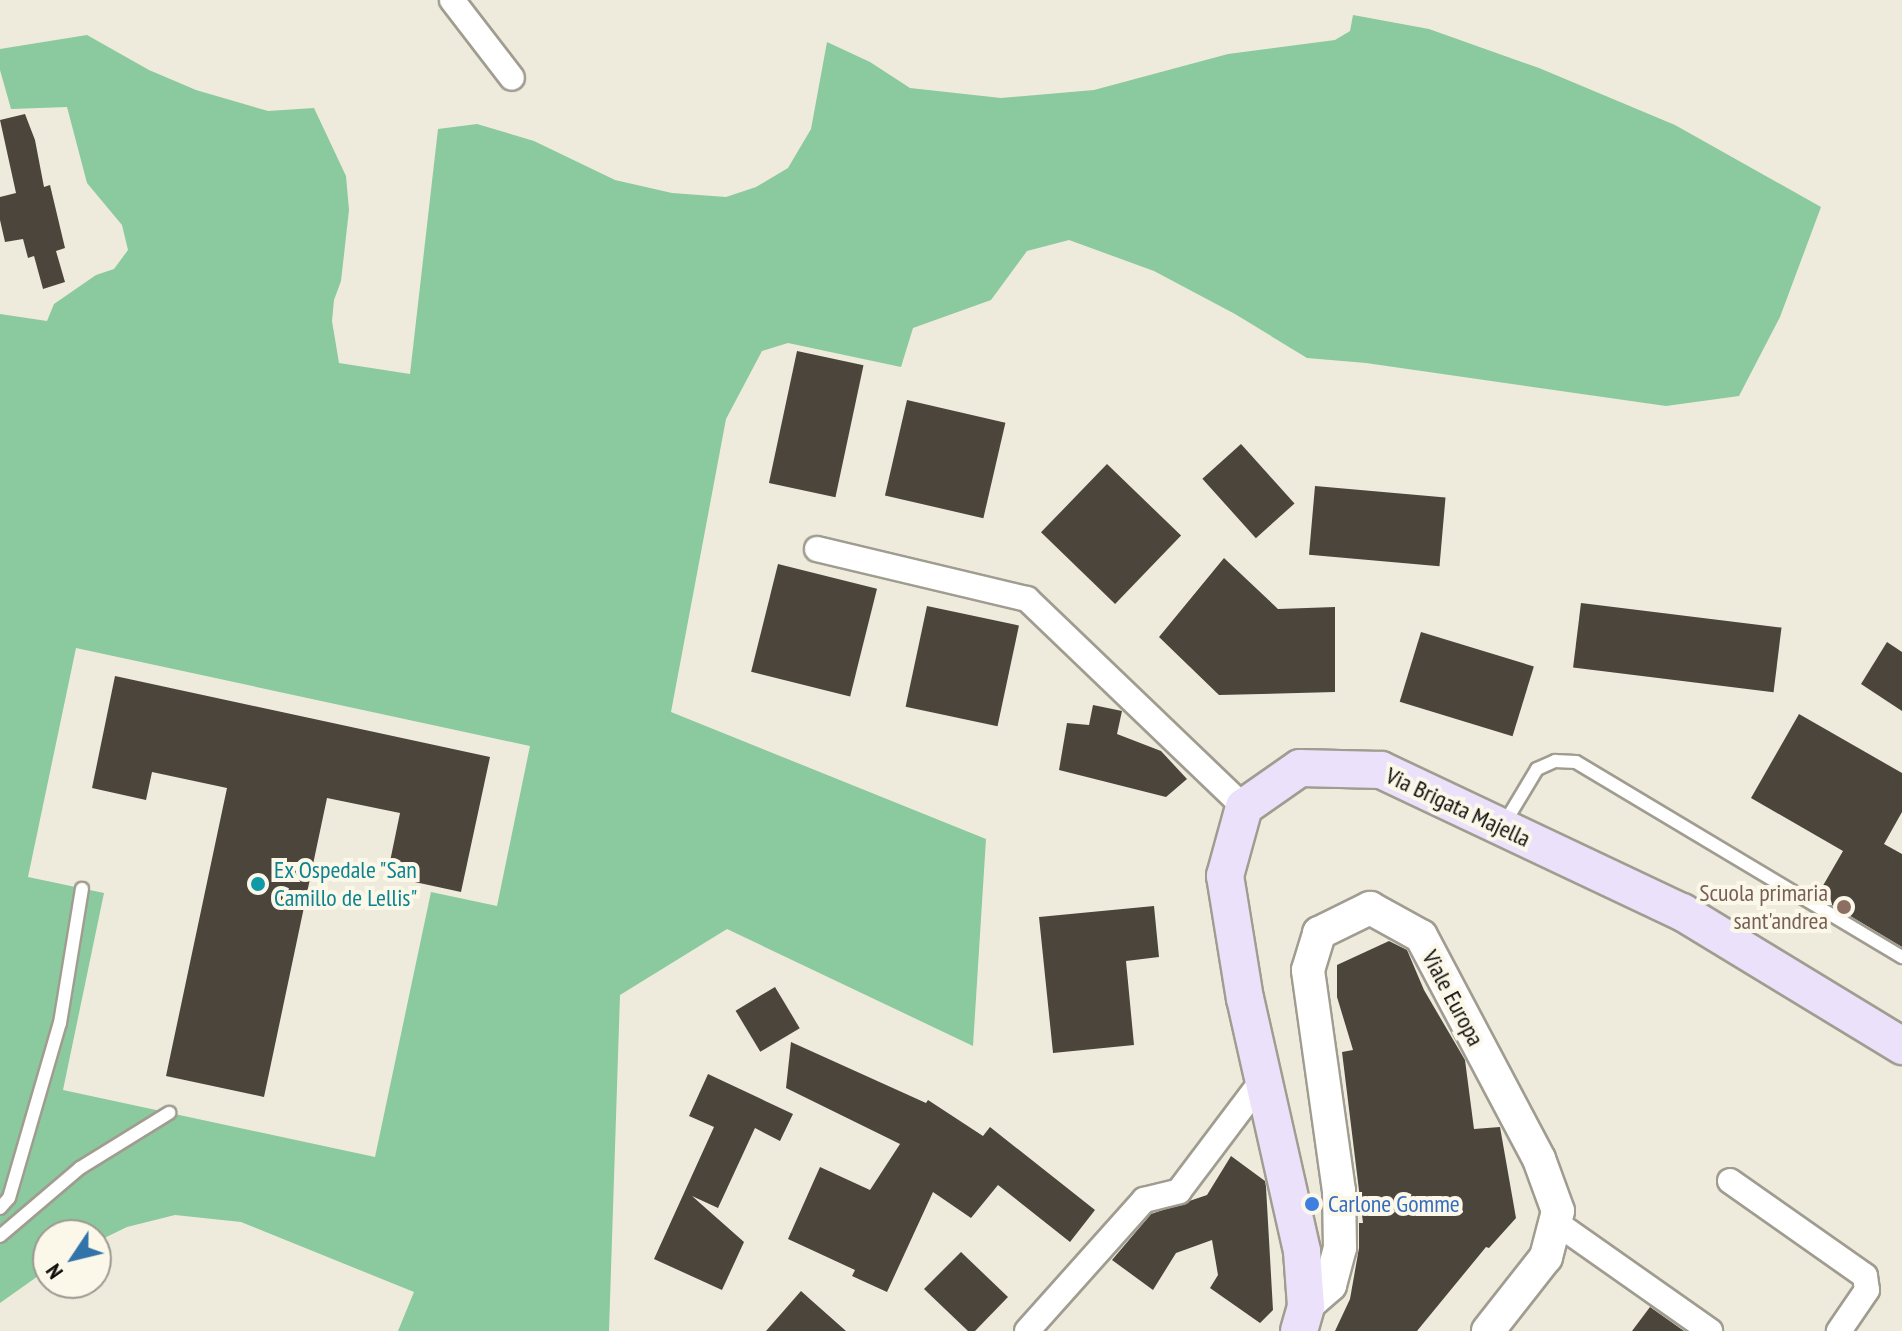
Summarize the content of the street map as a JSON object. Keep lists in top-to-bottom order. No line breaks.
{"streets":{"main road":["Via Brigata Majella"],"street":["Viale Europa"]},"places":["Ex Ospedale \"San Camillo de Lellis\"","Scuola primaria sant'andrea","Carlone Gomme"],"north":"bottom left"}
